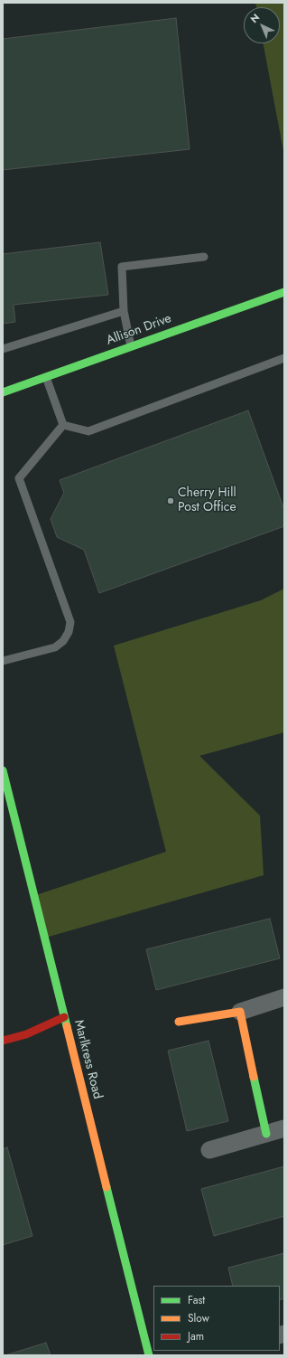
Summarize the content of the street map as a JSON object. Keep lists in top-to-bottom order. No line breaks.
{"streets":{"street":["Allison Drive","Marlkress Road"]},"places":["Cherry Hill Post Office"],"legend":["Fast","Slow","Jam"],"north":"top left"}
